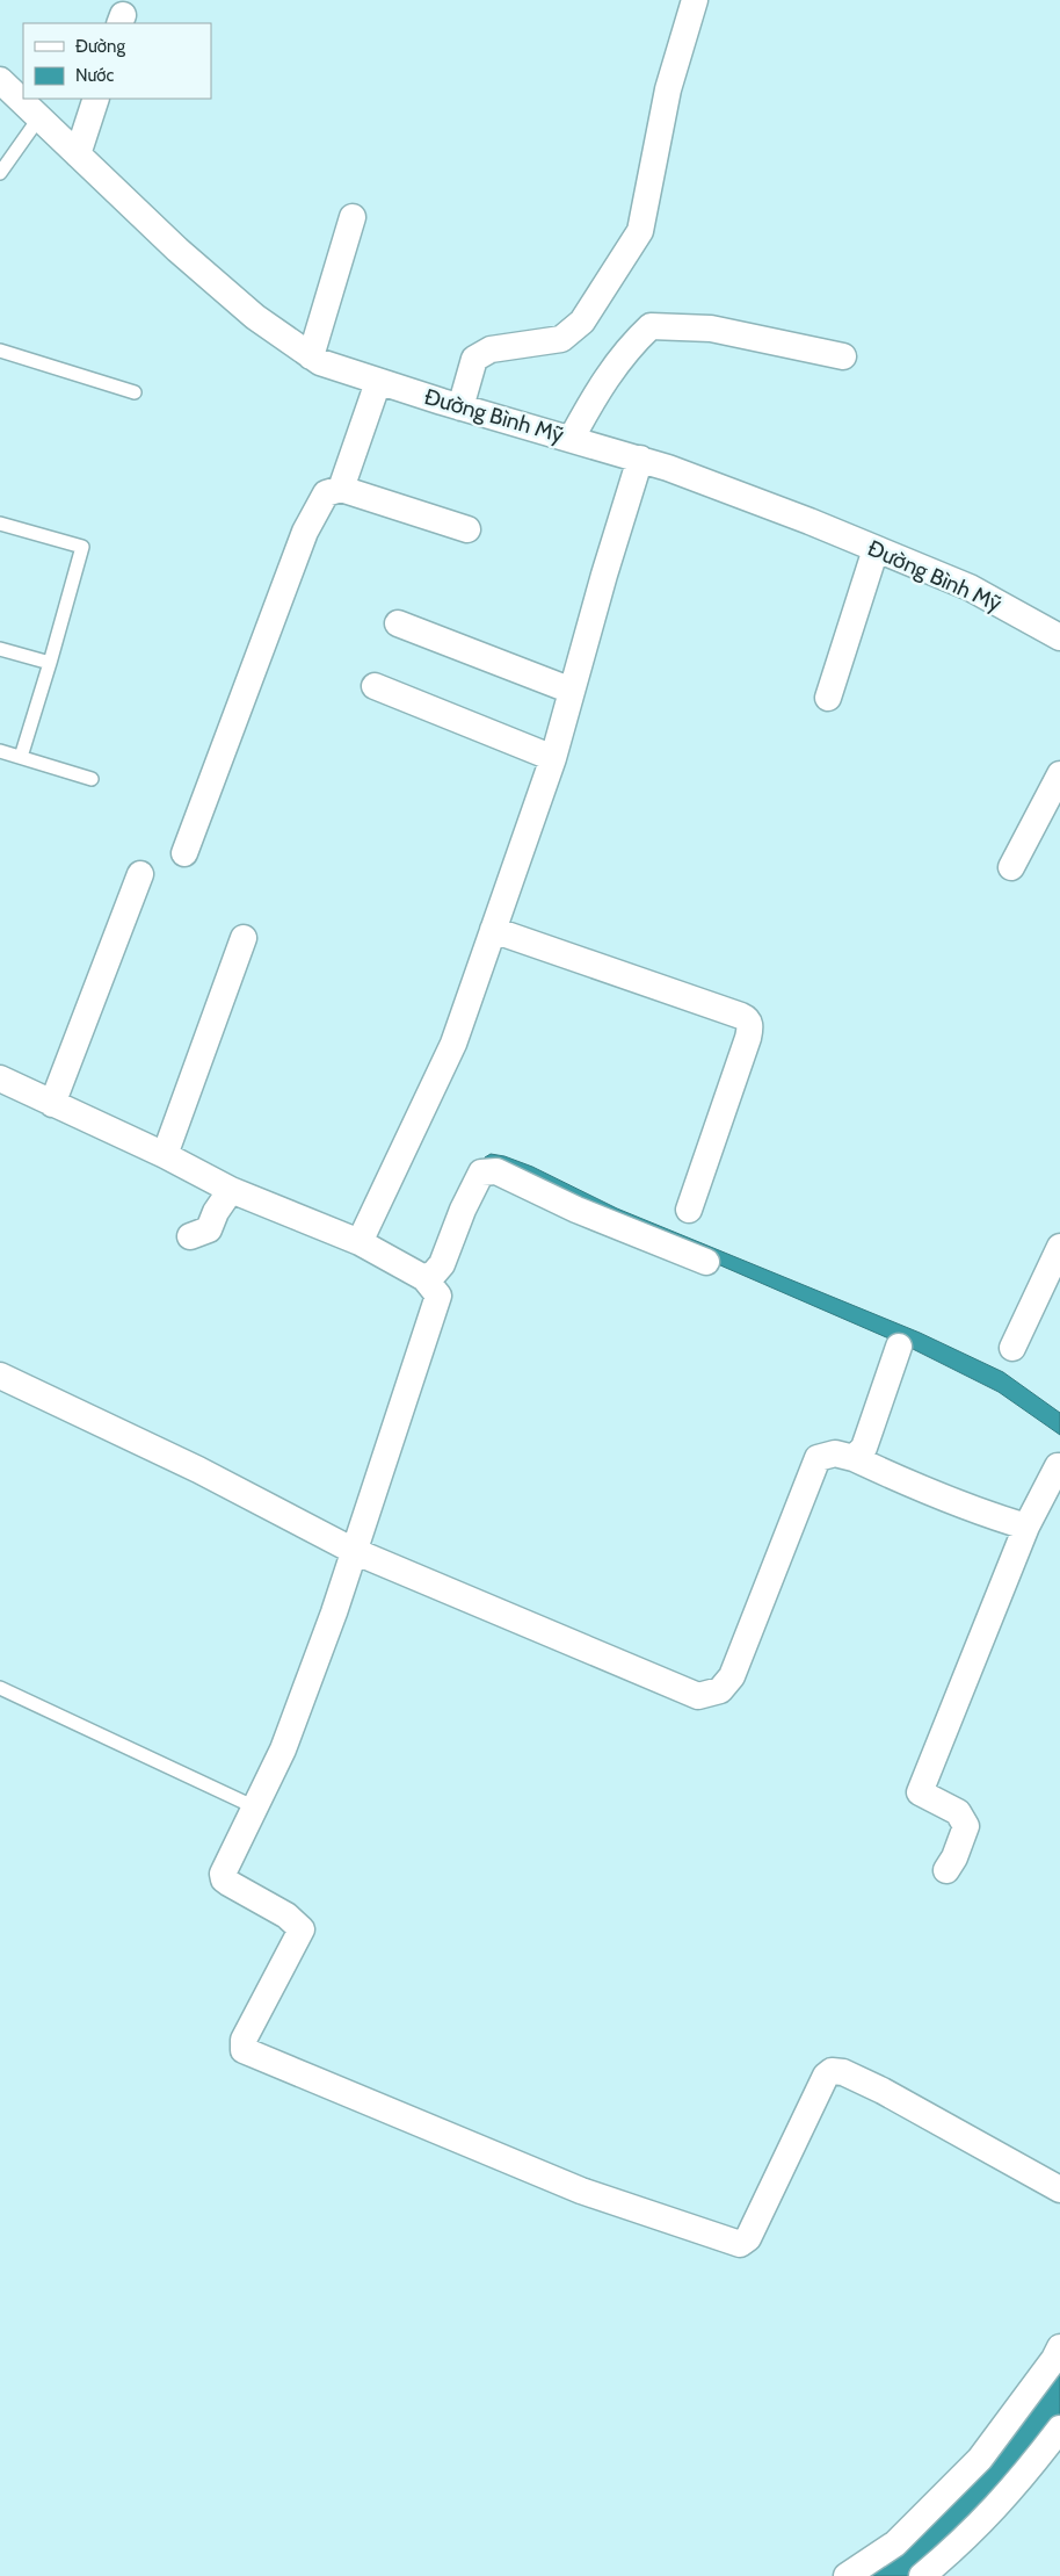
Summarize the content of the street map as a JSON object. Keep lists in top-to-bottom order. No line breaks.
{"streets":{"street":["Đường Bình Mỹ"]},"legend":["Đường","Nước"]}
